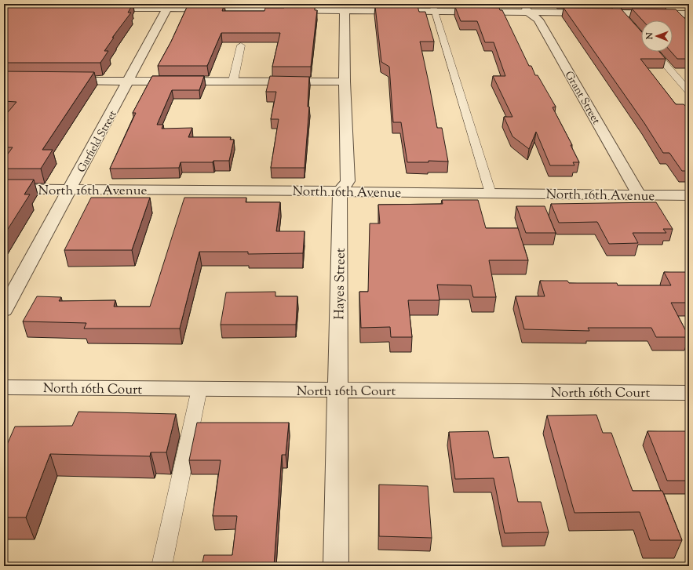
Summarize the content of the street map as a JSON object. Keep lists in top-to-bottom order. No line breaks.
{"streets":{"street":["Grant Street","Garfield Street","North 16th Avenue","Hayes Street","North 16th Court"]},"crossings":[["Grant Street","North 16th Avenue"],["Garfield Street","North 16th Avenue"],["North 16th Avenue","Hayes Street"],["Hayes Street","North 16th Court"]],"north":"left"}
